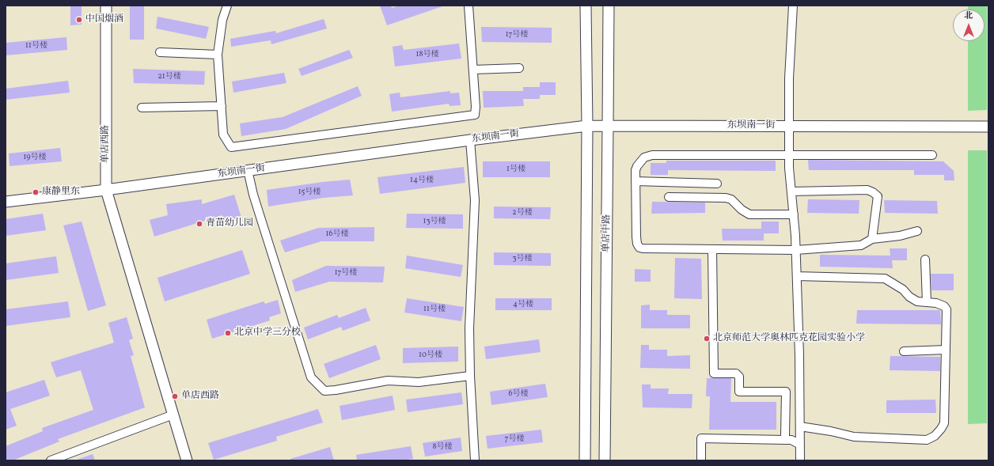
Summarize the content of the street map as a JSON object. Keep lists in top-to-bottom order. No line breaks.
{"streets":{"street":["东坝南一街","单店西路","单店中路"]},"crossings":[["东坝南一街","单店西路"],["东坝南一街","单店中路"]],"places":["中国烟酒","康静里东","青苗幼儿园","北京中学三分校","北京师范大学奥林匹克花园实验小学","单店西路"],"house_numbers":["17号楼","11号楼","18号楼","21号楼","19号楼","1号楼","14号楼","15号楼","2号楼","13号楼","16号楼","3号楼","17号楼","4号楼","11号楼","10号楼","6号楼","7号楼","8号楼"],"north":"top"}
